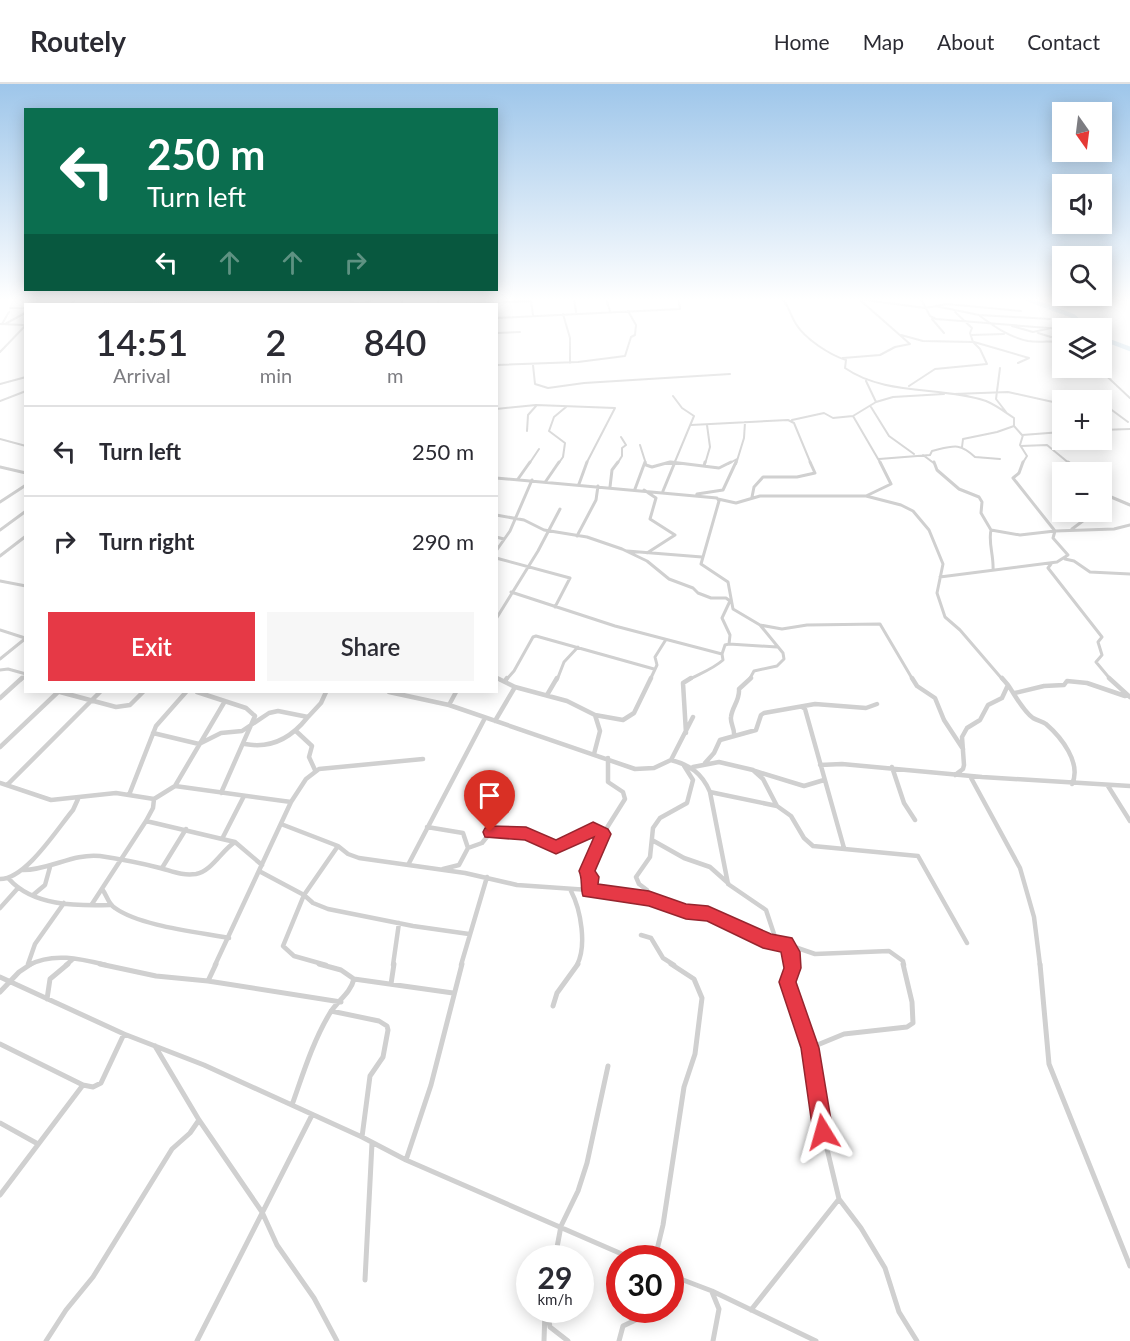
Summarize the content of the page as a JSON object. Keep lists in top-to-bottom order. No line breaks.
{"north":"bottom","page":{"header":"Routely","nav":["Home","Map","About","Contact"],"map_buttons":["+","−"],"turn":["250 m","Turn left"],"eta":["14:51","Arrival","2","min","840","m"],"list":[{"name":"Turn left","value":"250 m"},{"name":"Turn right","value":"290 m"}],"buttons":["Exit","Share"],"speed":"29 km/h","limit":"30"}}
